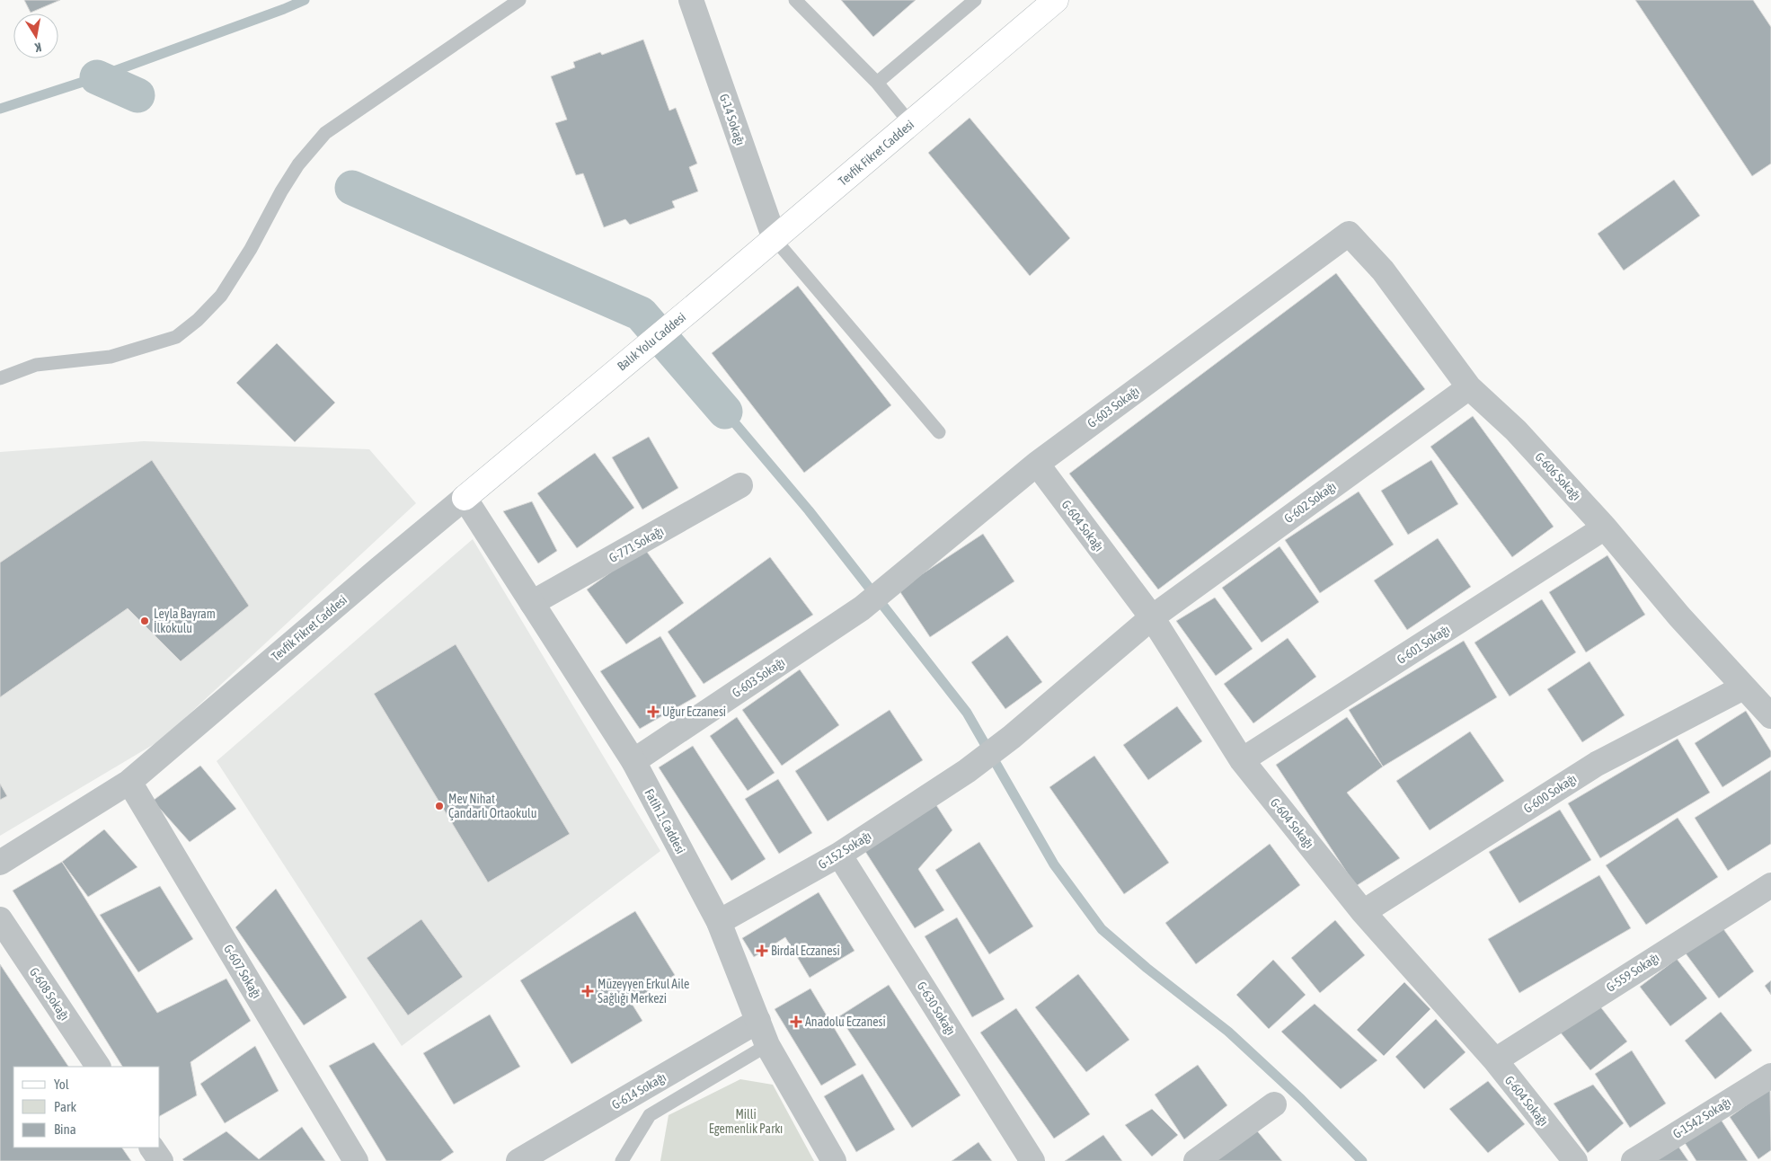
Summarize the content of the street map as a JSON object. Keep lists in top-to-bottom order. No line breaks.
{"streets":{"main road":["Tevfik Fikret Caddesi","Balık Yolu Caddesi"],"street":["G-14 Sokağı","G-603 Sokağı","G-606 Sokağı","G-602 Sokağı","G-604 Sokağı","G-771 Sokağı","G-601 Sokağı","G-600 Sokağı","Fatih 1. Caddesi","G-152 Sokağı","G-607 Sokağı","G-559 Sokağı","G-608 Sokağı","G-630 Sokağı","G-614 Sokağı","G-1542 Sokağı"]},"crossings":[["G-14 Sokağı","Tevfik Fikret Caddesi"],["Tevfik Fikret Caddesi","Balık Yolu Caddesi"],["Tevfik Fikret Caddesi","Fatih 1. Caddesi"],["Tevfik Fikret Caddesi","G-607 Sokağı"],["G-603 Sokağı","G-606 Sokağı"],["G-603 Sokağı","G-604 Sokağı"],["G-603 Sokağı","Fatih 1. Caddesi"],["G-606 Sokağı","G-602 Sokağı"],["G-606 Sokağı","G-601 Sokağı"],["G-606 Sokağı","G-600 Sokağı"],["G-602 Sokağı","G-604 Sokağı"],["G-602 Sokağı","G-152 Sokağı"],["G-604 Sokağı","G-601 Sokağı"],["G-604 Sokağı","G-600 Sokağı"],["G-604 Sokağı","G-152 Sokağı"],["G-604 Sokağı","G-559 Sokağı"],["G-771 Sokağı","Fatih 1. Caddesi"],["Fatih 1. Caddesi","G-152 Sokağı"],["Fatih 1. Caddesi","G-614 Sokağı"],["G-152 Sokağı","G-630 Sokağı"]],"parks":["Milli Egemenlik Parkı"],"places":{"other":["Leyla Bayram İlkokulu","Mev Nihat Çandarlı Ortaokulu"],"health":["Uğur Eczanesi","Birdal Eczanesi","Müzeyyen Erkul Aile Sağlığı Merkezi","Anadolu Eczanesi"]},"legend":["Yol","Park","Bina"],"north":"bottom"}
